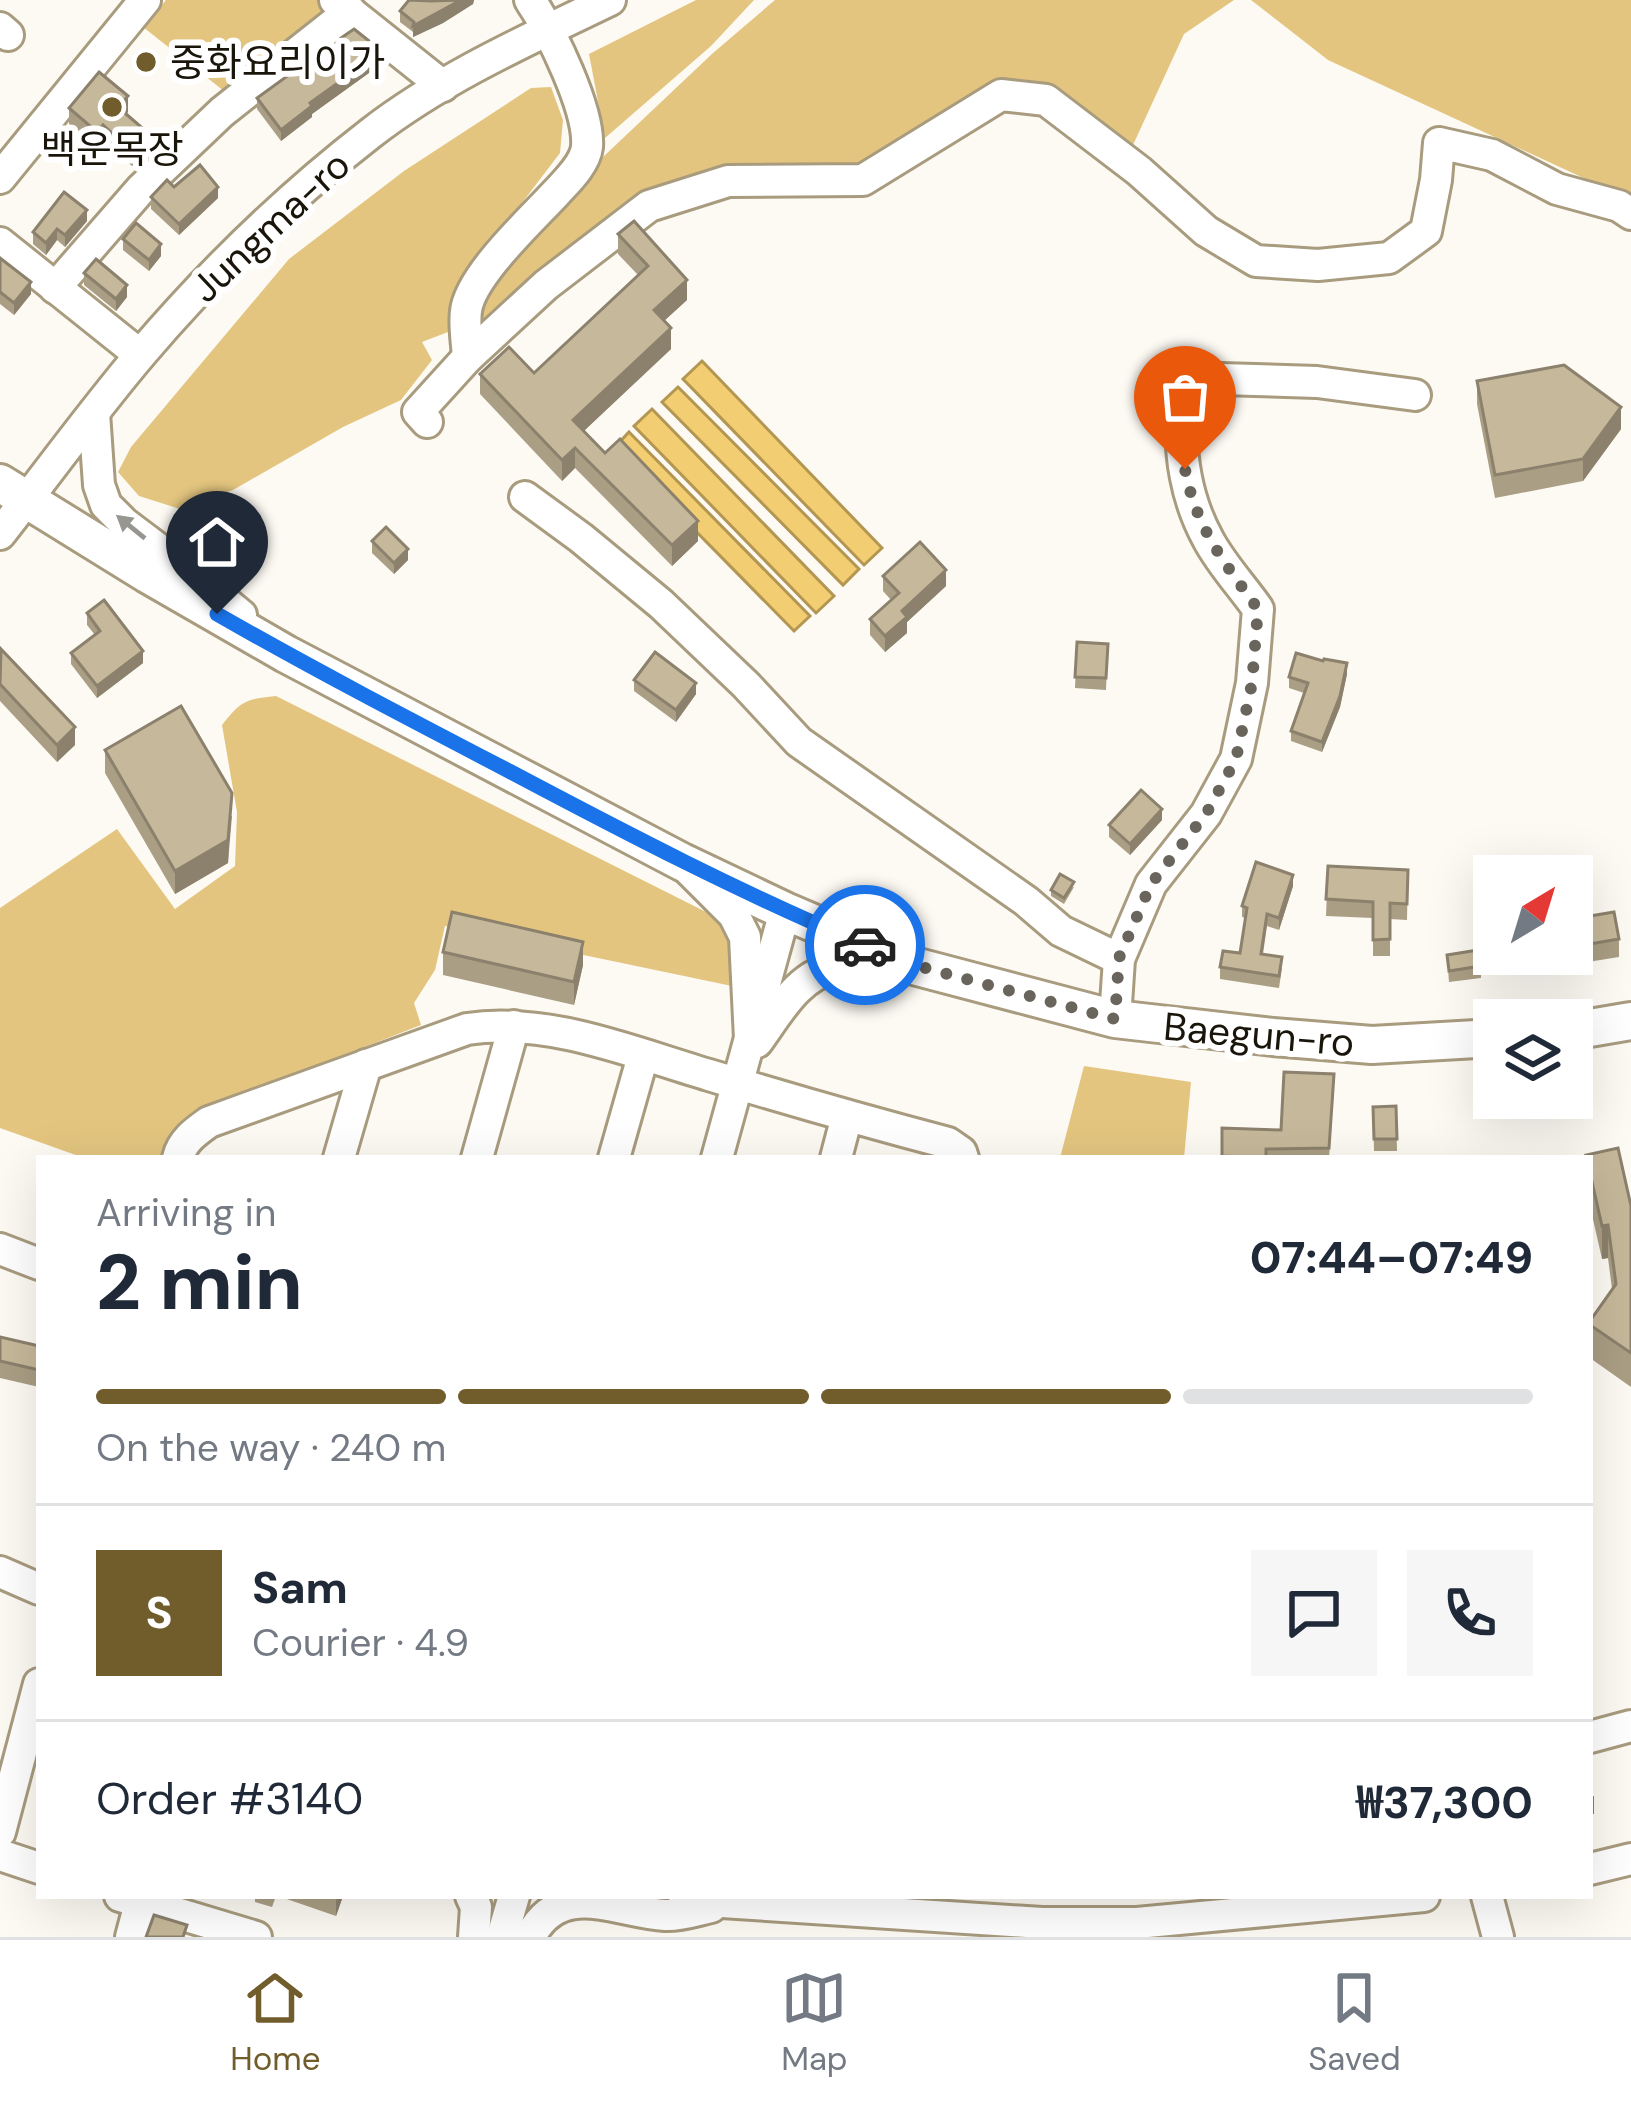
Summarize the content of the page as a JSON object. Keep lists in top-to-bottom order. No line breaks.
{"streets":{"main road":["Baegun-ro"],"street":["Jungma-ro"]},"crossings":[["Jungma-ro","Baegun-ro"]],"places":["중화요리이가","백운목장"],"north":"top right","page":{"heading":["2 min","Arriving in","07:44–07:49"],"panel":["Sam","Courier · 4.9","Order #3140","₩37,300"],"bar":"On the way · 240 m","round":"S","tabs":["Home","Map","Saved"]}}
